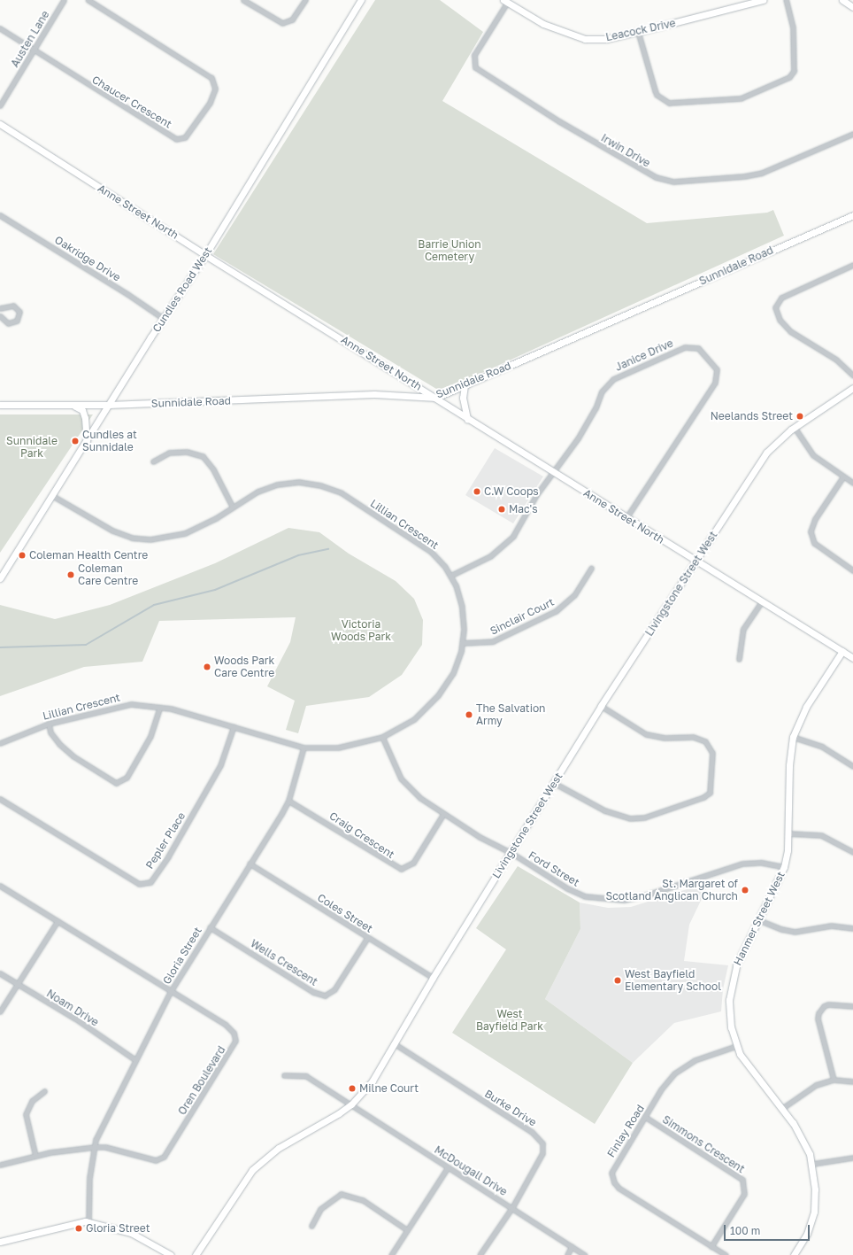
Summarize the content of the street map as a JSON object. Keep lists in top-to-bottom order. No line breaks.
{"streets":{"street":["Leacock Drive","Austen Lane","Chaucer Crescent","Irwin Drive","Anne Street North","Oakridge Drive","Sunnidale Road","Cundles Road West","Janice Drive","Lillian Crescent","Livingstone Street West","Sinclair Court","Craig Crescent","Pepler Place","Ford Street","Coles Street","Hanmer Street West","Gloria Street","Wells Crescent","Noam Drive","Oren Boulevard","Burke Drive","Finlay Road","Simmons Crescent","McDougall Drive"]},"crossings":[["Leacock Drive","Irwin Drive"],["Austen Lane","Chaucer Crescent"],["Anne Street North","Sunnidale Road"],["Anne Street North","Cundles Road West"],["Anne Street North","Janice Drive"],["Anne Street North","Livingstone Street West"],["Anne Street North","Hanmer Street West"],["Oakridge Drive","Cundles Road West"],["Sunnidale Road","Cundles Road West"],["Cundles Road West","Lillian Crescent"],["Janice Drive","Lillian Crescent"],["Lillian Crescent","Sinclair Court"],["Lillian Crescent","Pepler Place"],["Lillian Crescent","Ford Street"],["Lillian Crescent","Gloria Street"],["Livingstone Street West","Ford Street"],["Livingstone Street West","Coles Street"],["Livingstone Street West","Burke Drive"],["Livingstone Street West","McDougall Drive"],["Craig Crescent","Ford Street"],["Craig Crescent","Gloria Street"],["Ford Street","Hanmer Street West"],["Coles Street","Gloria Street"],["Coles Street","Wells Crescent"],["Hanmer Street West","Finlay Road"],["Gloria Street","Wells Crescent"],["Gloria Street","Noam Drive"],["Gloria Street","Oren Boulevard"],["Burke Drive","McDougall Drive"],["Finlay Road","Simmons Crescent"]],"parks":["Barrie Union Cemetery","Sunnidale Park","Victoria Woods Park","West Bayfield Park"],"places":["Neelands Street","Cundles at Sunnidale","C.W Coops","Mac's","Coleman Health Centre","Coleman Care Centre","Woods Park Care Centre","The Salvation Army","St. Margaret of Scotland Anglican Church","West Bayfield Elementary School","Milne Court","Gloria Street"],"scale_bar":"100 m"}
